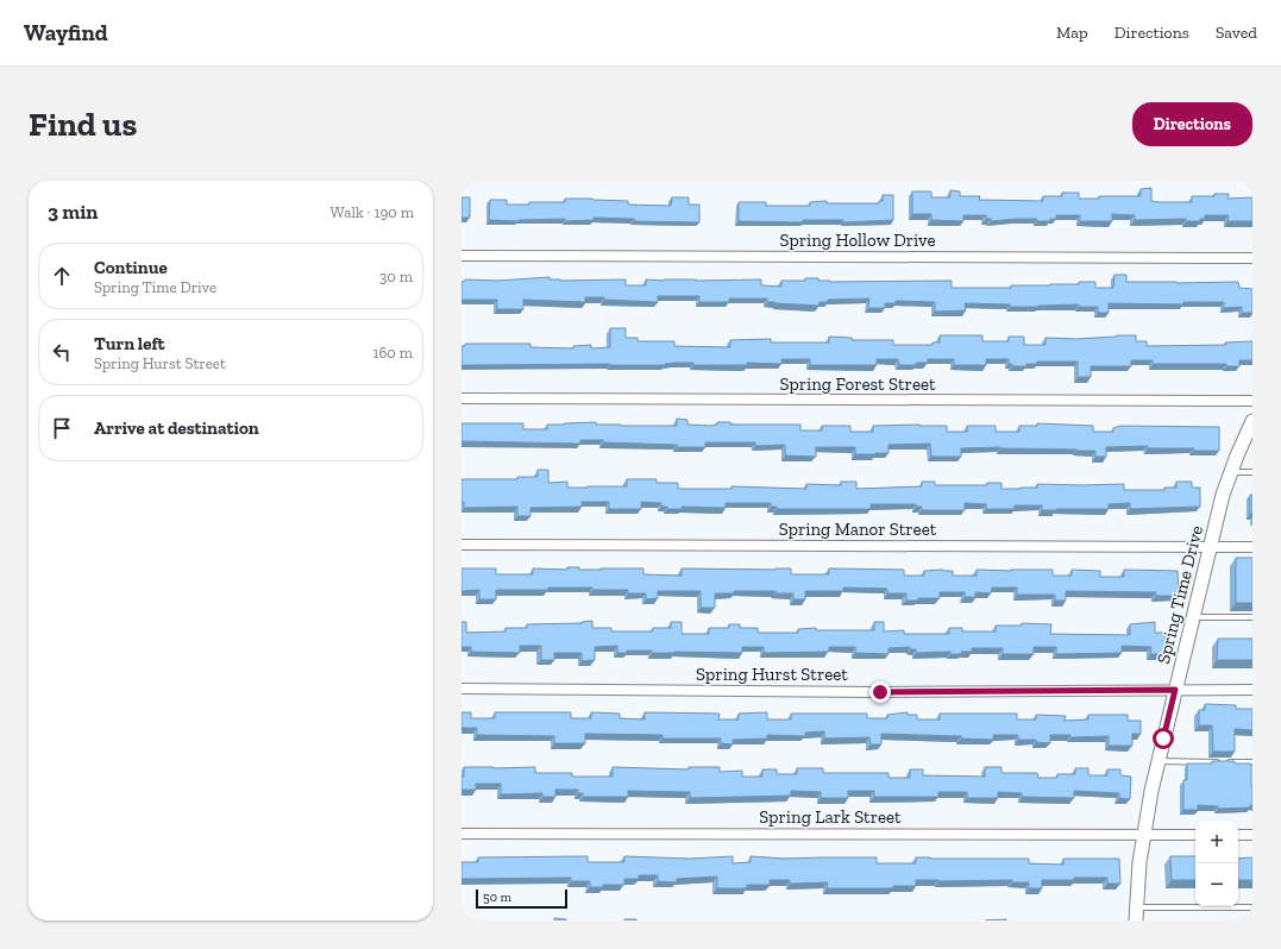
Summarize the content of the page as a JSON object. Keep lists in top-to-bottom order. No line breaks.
{"streets":{"street":["Spring Hollow Drive","Spring Forest Street","Spring Manor Street","Spring Time Drive","Spring Hurst Street","Spring Lark Street"]},"crossings":[["Spring Manor Street","Spring Time Drive"],["Spring Time Drive","Spring Hurst Street"],["Spring Time Drive","Spring Lark Street"]],"scale_bar":"50 m","page":{"header":"Wayfind","nav":["Map","Directions","Saved"],"buttons":"Directions","title":"Find us","heading":["3 min","Walk · 190 m"],"list":[["Continue","Spring Time Drive","30 m"],["Turn left","Spring Hurst Street","160 m"],"Arrive at destination"],"map_buttons":["+","−"],"scale":"50 m"}}
